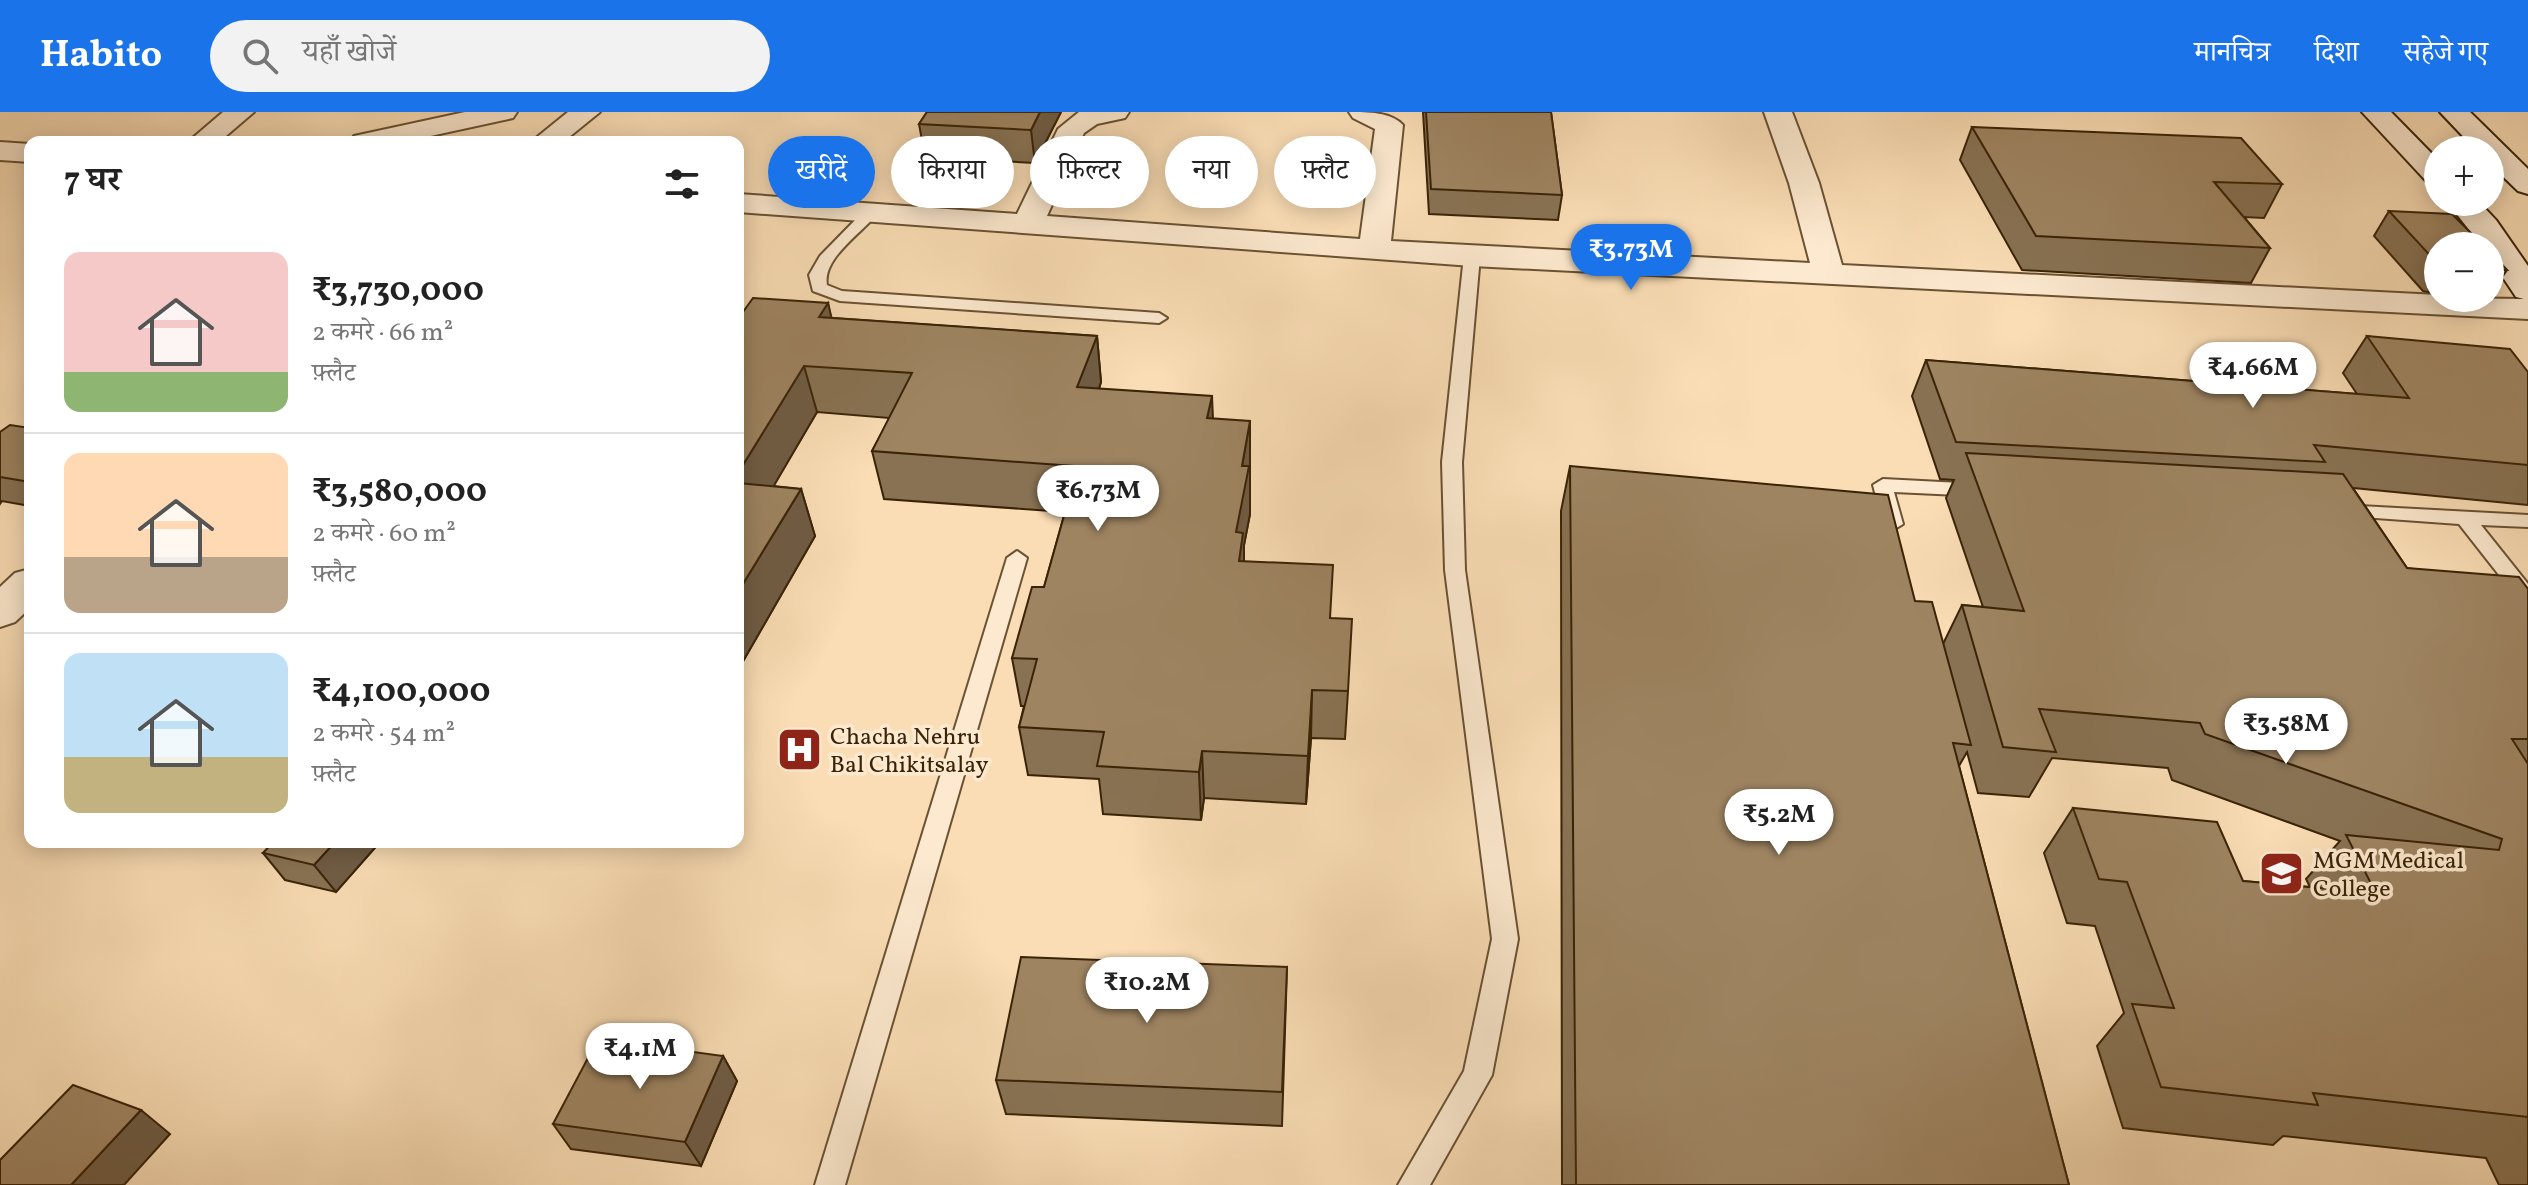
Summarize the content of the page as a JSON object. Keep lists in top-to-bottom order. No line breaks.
{"places":{"hospital":["Chacha Nehru Bal Chikitsalay"],"school or university":["MGM Medical College"]},"page":{"header":"Habito","search":"यहाँ खोजें","nav":["मानचित्र","दिशा","सहेजे गए"],"map_buttons":["+","−"],"chip":["खरीदें","किराया","फ़िल्टर","नया","फ़्लैट"],"heading":"7 घर","price":["₹3.73M","₹4.66M","₹6.73M","₹3.58M","₹5.2M","₹10.2M","₹4.1M"],"list":[{"name":"₹3,730,000","note":"2 कमरे · 66 m² · फ़्लैट"},{"name":"₹3,580,000","note":"2 कमरे · 60 m² · फ़्लैट"},{"name":"₹4,100,000","note":"2 कमरे · 54 m² · फ़्लैट"}]}}
